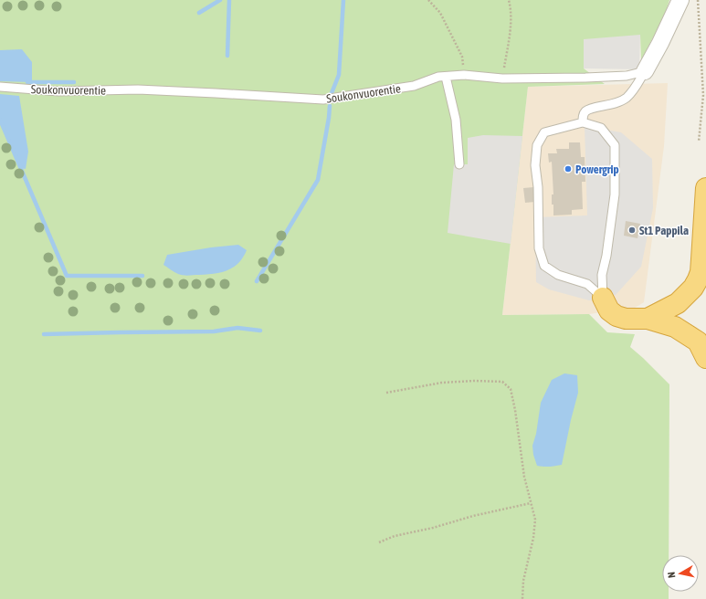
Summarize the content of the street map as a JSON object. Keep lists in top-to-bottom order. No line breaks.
{"streets":{"lane":["Soukonvuorentie"]},"places":["Powergrip","St1 Pappila"],"north":"left"}
